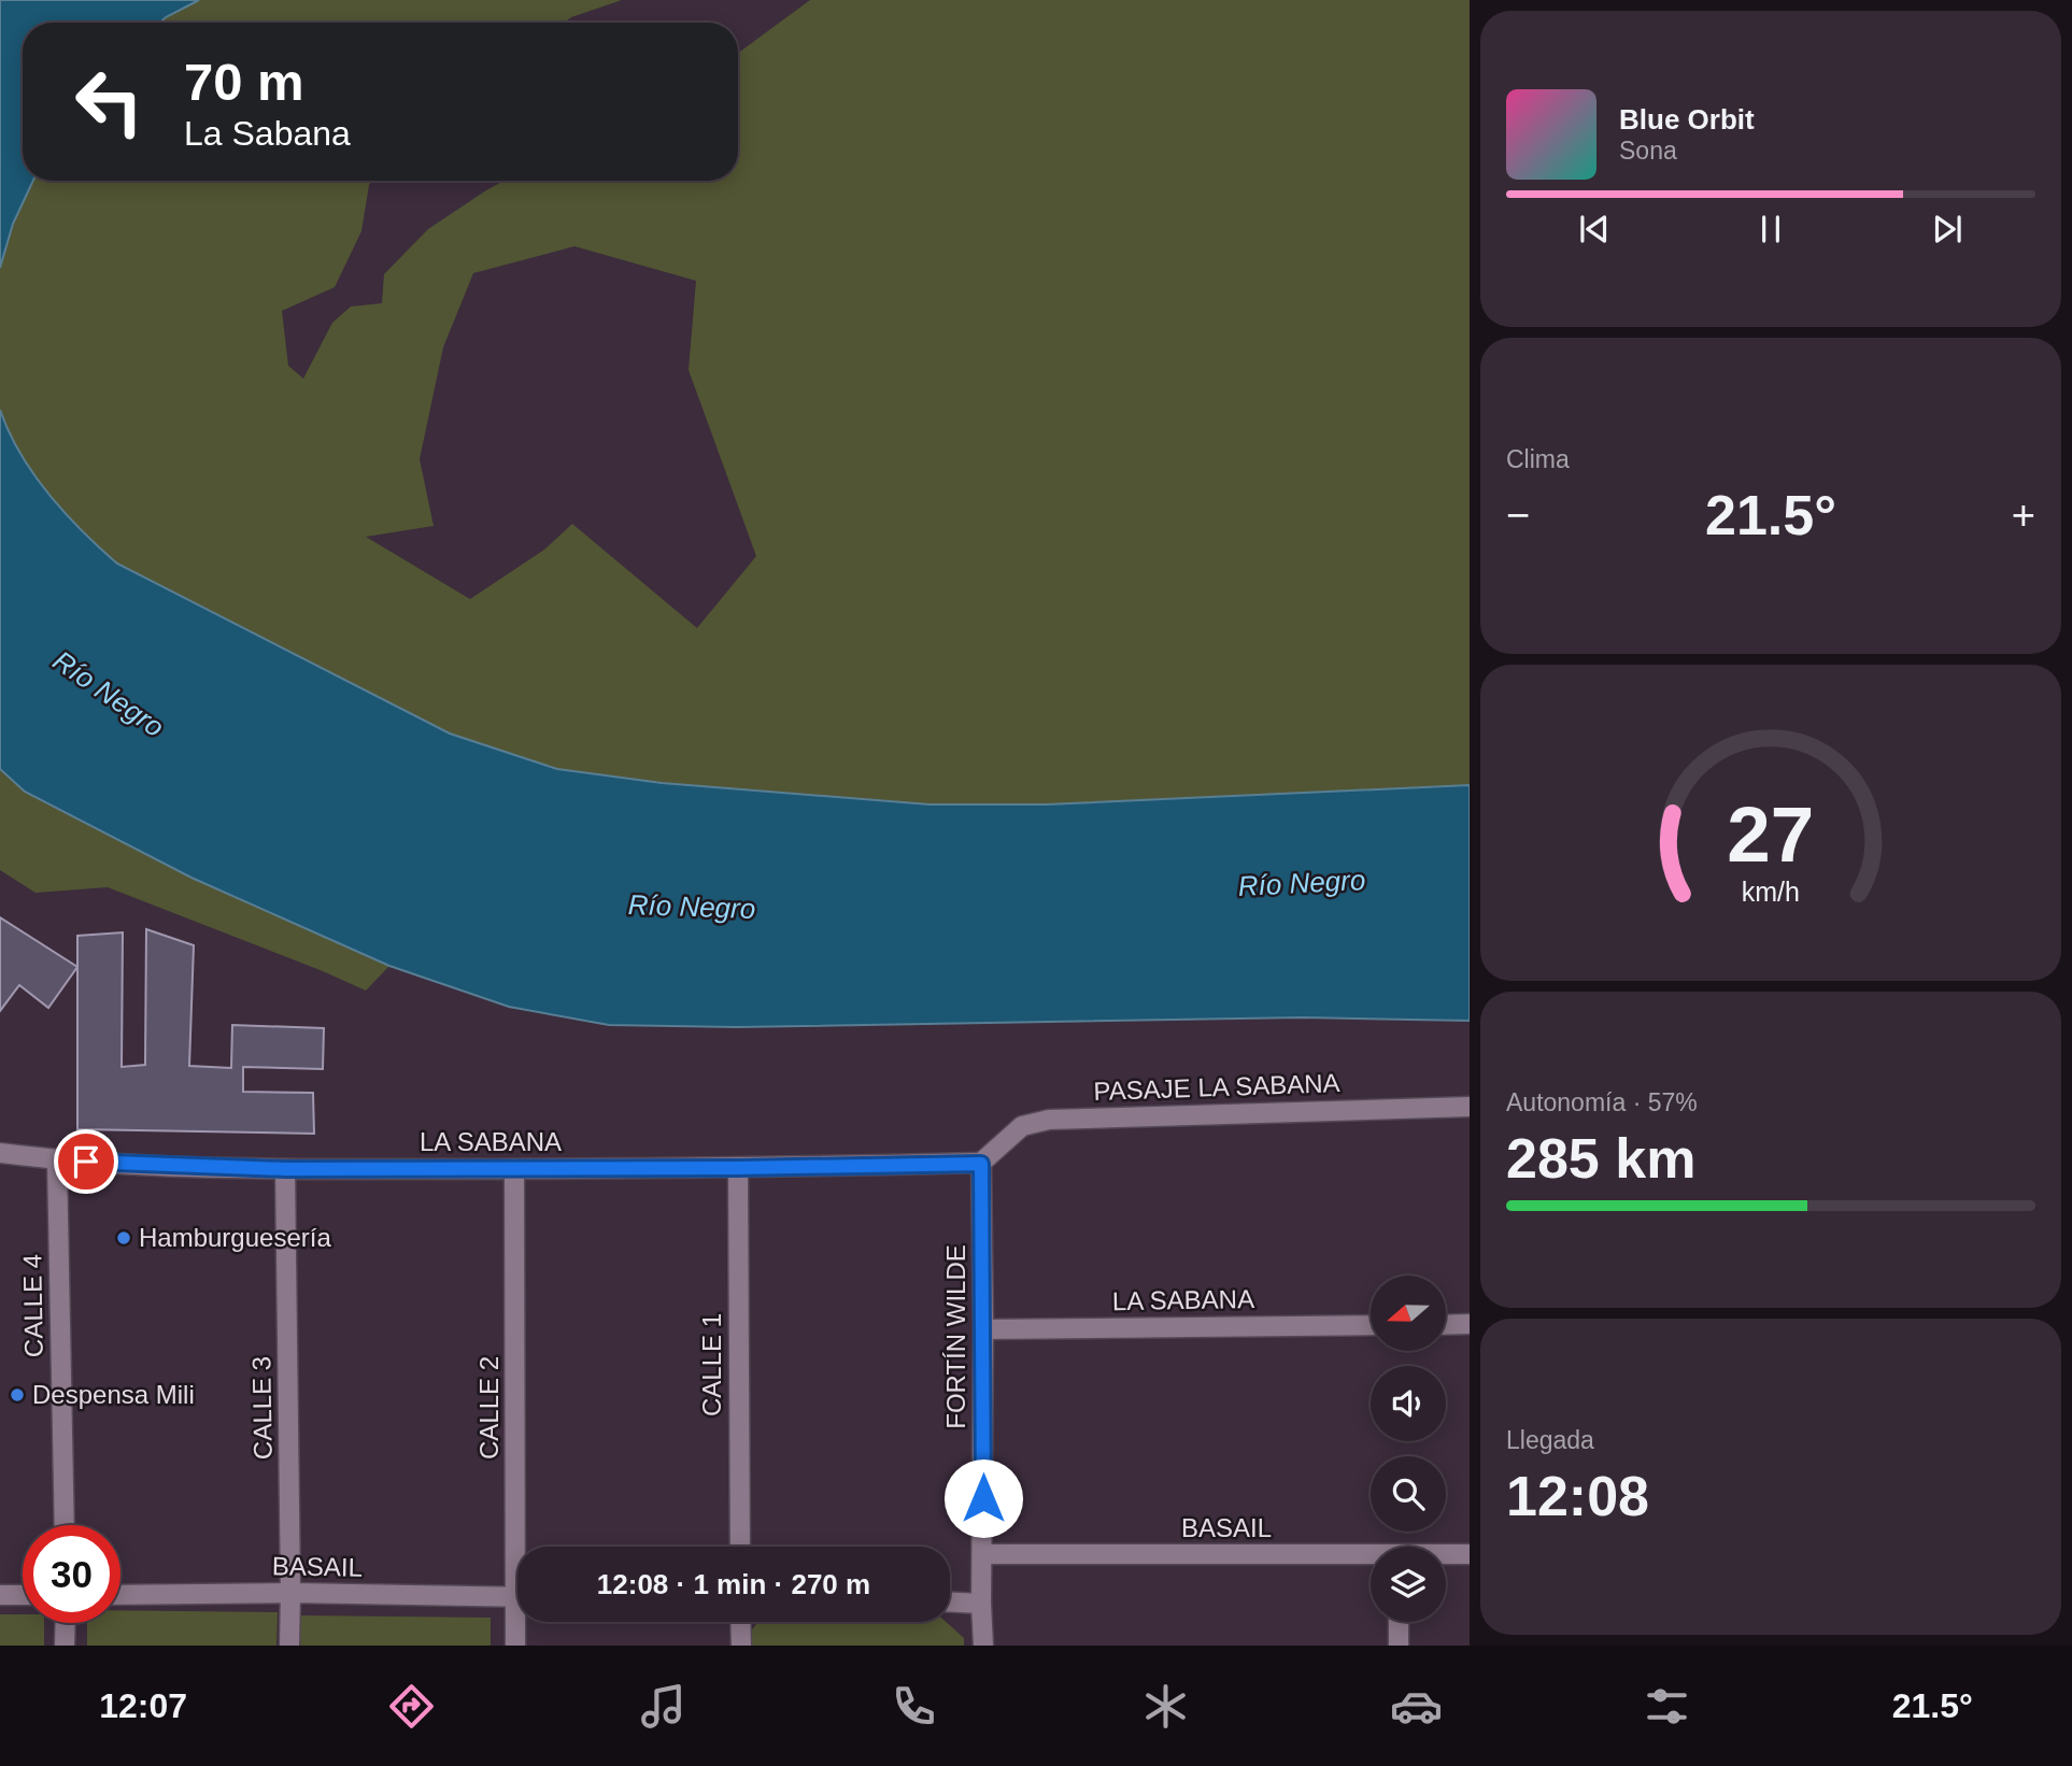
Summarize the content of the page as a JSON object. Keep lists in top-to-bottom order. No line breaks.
{"streets":{"street":["PASAJE LA SABANA","LA SABANA","CALLE 4","FORTÍN WILDE","CALLE 1","CALLE 3","CALLE 2","BASAIL"]},"crossings":[["PASAJE LA SABANA","LA SABANA"],["PASAJE LA SABANA","FORTÍN WILDE"],["LA SABANA","CALLE 4"],["LA SABANA","FORTÍN WILDE"],["LA SABANA","CALLE 1"],["LA SABANA","CALLE 3"],["LA SABANA","CALLE 2"],["FORTÍN WILDE","BASAIL"],["CALLE 3","BASAIL"]],"water":["Río Negro"],"places":["Hamburguesería","Despensa Mili"],"north":"left","page":{"turn":["70 m","La Sabana"],"song":["Blue Orbit","Sona"],"tile":["Clima",["Autonomía · 57%","285 km"],["Llegada","12:08"]],"heat":["−","21.5°","+"],"limit":"30","trip":"12:08 · 1 min · 270 m","tabs":["12:07","21.5°"],"gauge":["27","km/h"]}}
